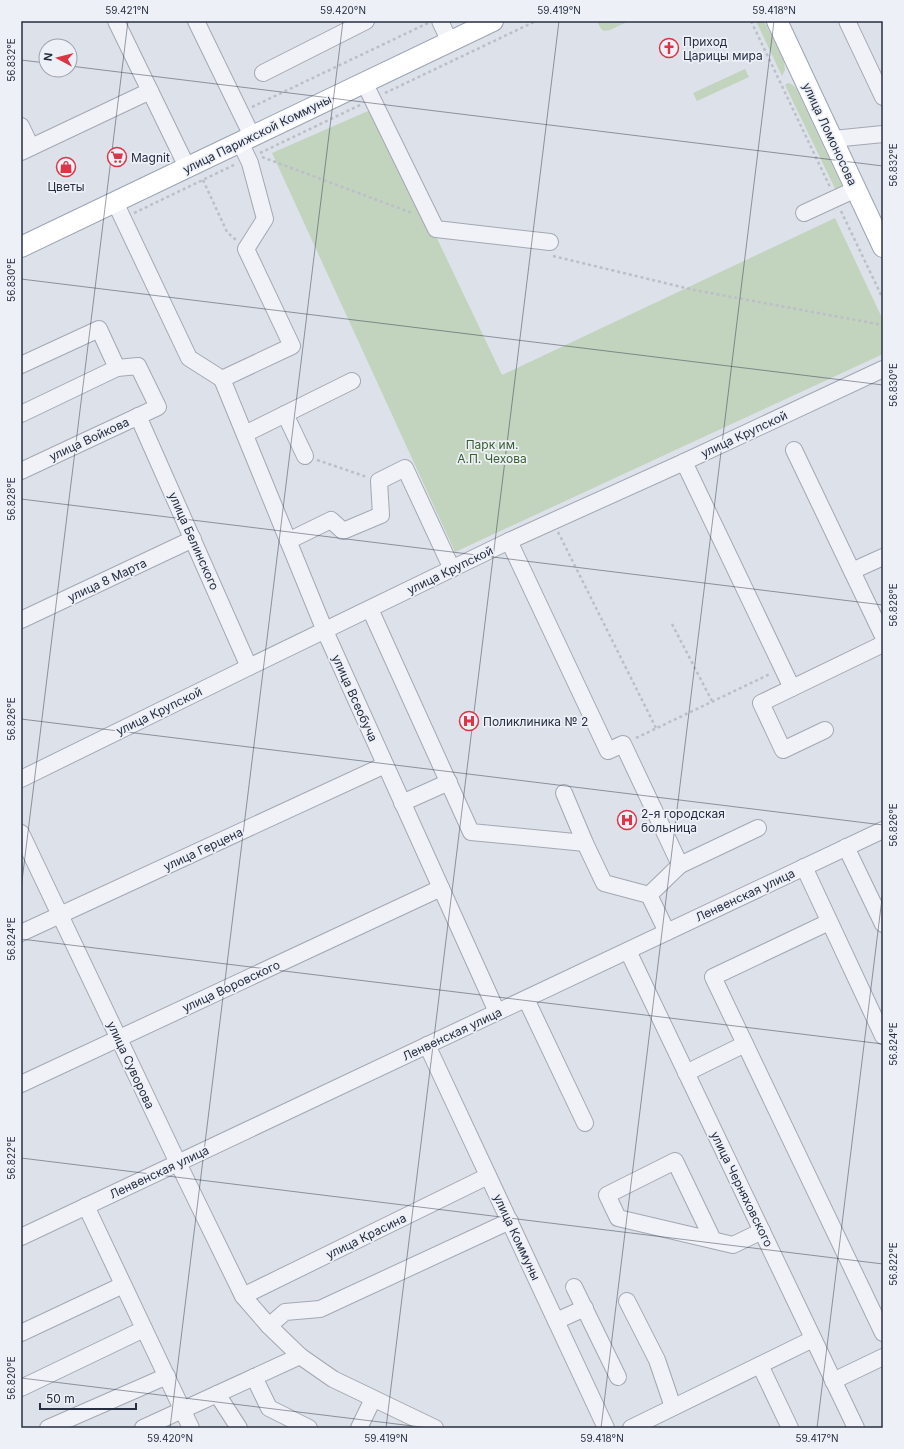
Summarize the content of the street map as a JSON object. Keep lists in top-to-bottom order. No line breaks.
{"streets":{"main road":["улица Парижской Коммуны","улица Ломоносова"],"street":["улица Крупской","улица Войкова","улица Белинского","улица 8 Марта","улица Всеобуча","улица Герцена","Ленвенская улица","улица Воровского","улица Суворова","улица Черняховского","улица Красина","улица Коммуны"]},"crossings":[["улица Крупской","улица Белинского"],["улица Крупской","улица Всеобуча"],["улица Войкова","улица Белинского"],["улица Белинского","улица 8 Марта"],["улица Всеобуча","улица Герцена"],["улица Всеобуча","Ленвенская улица"],["улица Всеобуча","улица Воровского"],["улица Герцена","улица Суворова"],["Ленвенская улица","улица Суворова"],["Ленвенская улица","улица Черняховского"],["Ленвенская улица","улица Коммуны"],["улица Воровского","улица Суворова"],["улица Суворова","улица Красина"],["улица Красина","улица Коммуны"]],"parks":["Парк им. А.П. Чехова"],"places":{"church":["Приход Царицы мира"],"supermarket":["Magnit"],"shop":["Цветы"],"hospital":["Поликлиника № 2","2-я городская больница"]},"scale_bar":"50 m","north":"left","coordinates":["59.421°N","59.420°N","59.419°N","59.418°N","56.832°E","56.830°E","56.828°E","56.826°E","56.824°E","56.822°E","56.820°E","59.417°N"]}
